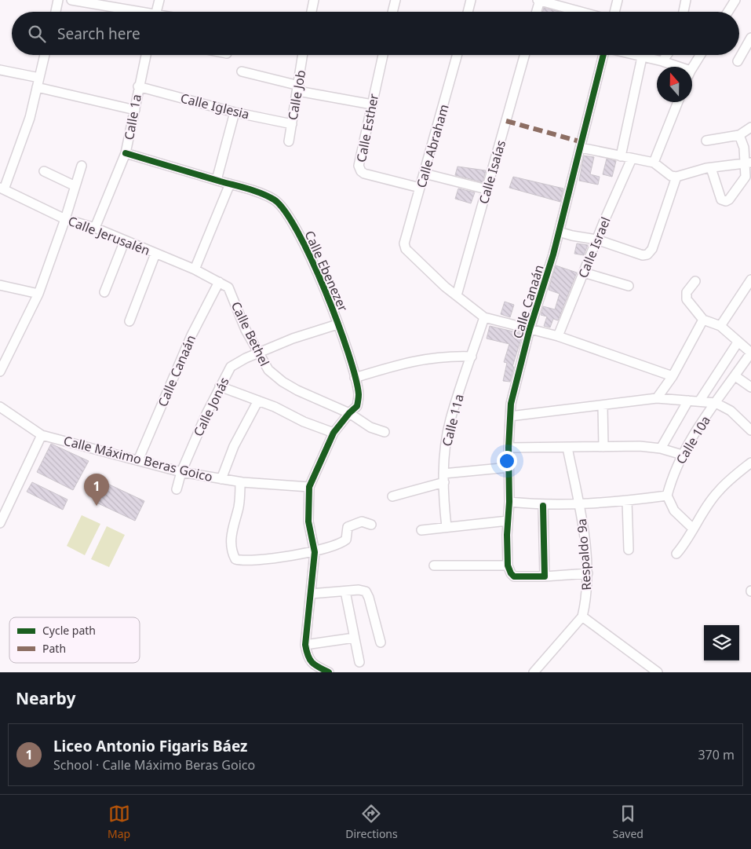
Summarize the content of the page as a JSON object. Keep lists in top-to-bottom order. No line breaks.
{"streets":{"street":["Calle Job","Calle Iglesia","Calle 1a","Calle Esther","Calle Abraham","Calle Isaías","Calle Jerusalén","Calle Israel","Calle Ebenezer","Calle Canaán","Calle Bethel","Calle Jonás","Calle 11a","Calle 10a","Calle Máximo Beras Goico","Respaldo 9a"]},"crossings":[["Calle Job","Calle Iglesia"],["Calle Iglesia","Calle 1a"],["Calle 1a","Calle Jerusalén"],["Calle 1a","Calle Ebenezer"],["Calle Esther","Calle Abraham"],["Calle Abraham","Calle Isaías"],["Calle Jerusalén","Calle Canaán"],["Calle Jerusalén","Calle Bethel"],["Calle Ebenezer","Calle Bethel"],["Calle Ebenezer","Calle Jonás"],["Calle Canaán","Calle Bethel"],["Calle Canaán","Calle Máximo Beras Goico"],["Calle Bethel","Calle Jonás"],["Calle Jonás","Calle Máximo Beras Goico"]],"legend":["Cycle path","Path"],"north":"top","page":{"search":"Search here","pins":"1","heading":"Nearby","list":[{"mark":"1","name":"Liceo Antonio Figaris Báez","note":"School · Calle Máximo Beras Goico","value":"370 m"}],"nav":["Map","Directions","Saved"]}}
